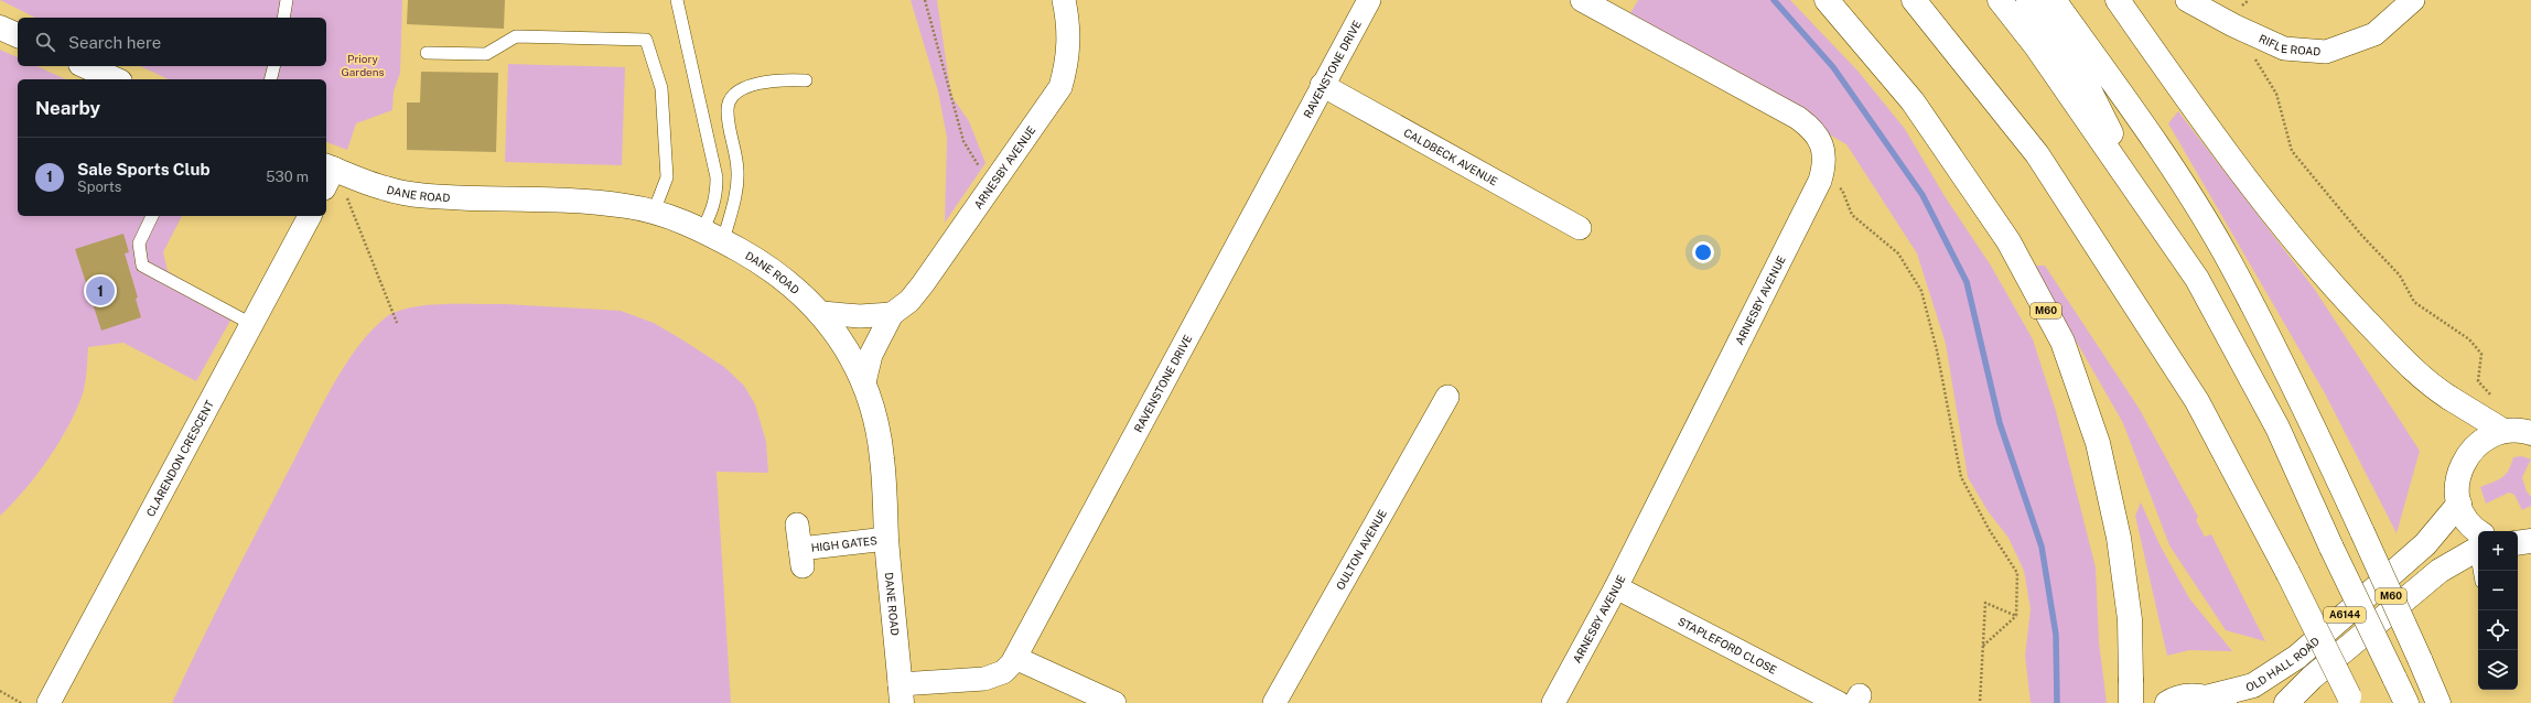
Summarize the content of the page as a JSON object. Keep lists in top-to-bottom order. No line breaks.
{"streets":{"main road":["DANE ROAD","M60","A6144","OLD HALL ROAD"],"street":["RIFLE ROAD","RAVENSTONE DRIVE","CALDBECK AVENUE","ARNESBY AVENUE","CLARENDON CRESCENT","HIGH GATES","OULTON AVENUE","STAPLEFORD CLOSE"]},"crossings":[["RAVENSTONE DRIVE","CALDBECK AVENUE"],["RAVENSTONE DRIVE","DANE ROAD"],["ARNESBY AVENUE","DANE ROAD"],["ARNESBY AVENUE","STAPLEFORD CLOSE"],["DANE ROAD","HIGH GATES"]],"parks":["Priory Gardens"],"page":{"search":"Search here","heading":"Nearby","list":[{"mark":"1","name":"Sale Sports Club","note":"Sports","value":"530 m"}],"pins":"1","map_buttons":["+","−"]}}
